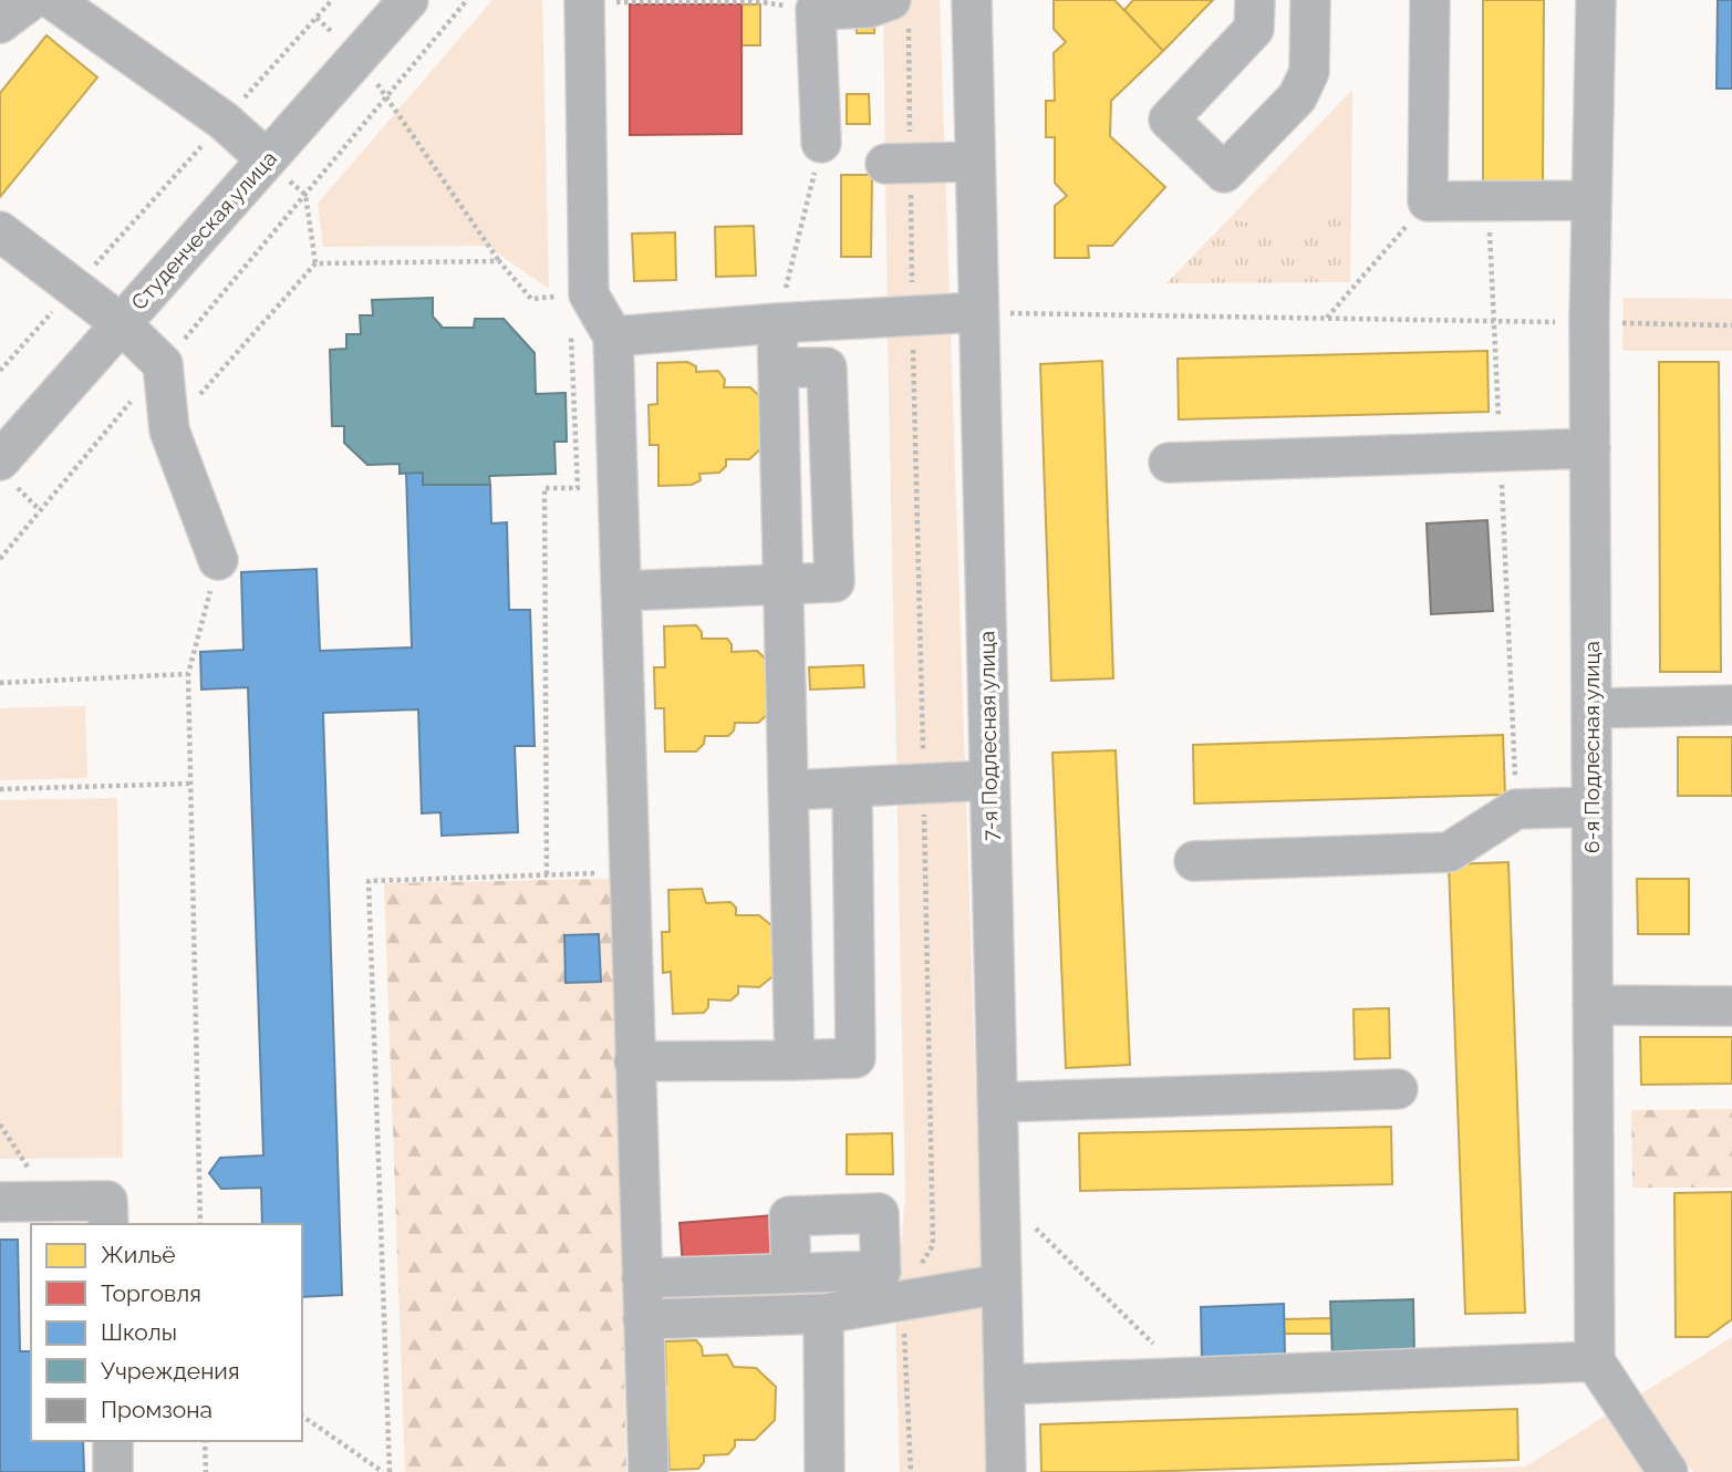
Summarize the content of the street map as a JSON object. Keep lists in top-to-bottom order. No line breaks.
{"streets":{"street":["Студенческая улица","7-я Подлесная улица","6-я Подлесная улица"]},"legend":["Жильё","Торговля","Школы","Учреждения","Промзона"]}
